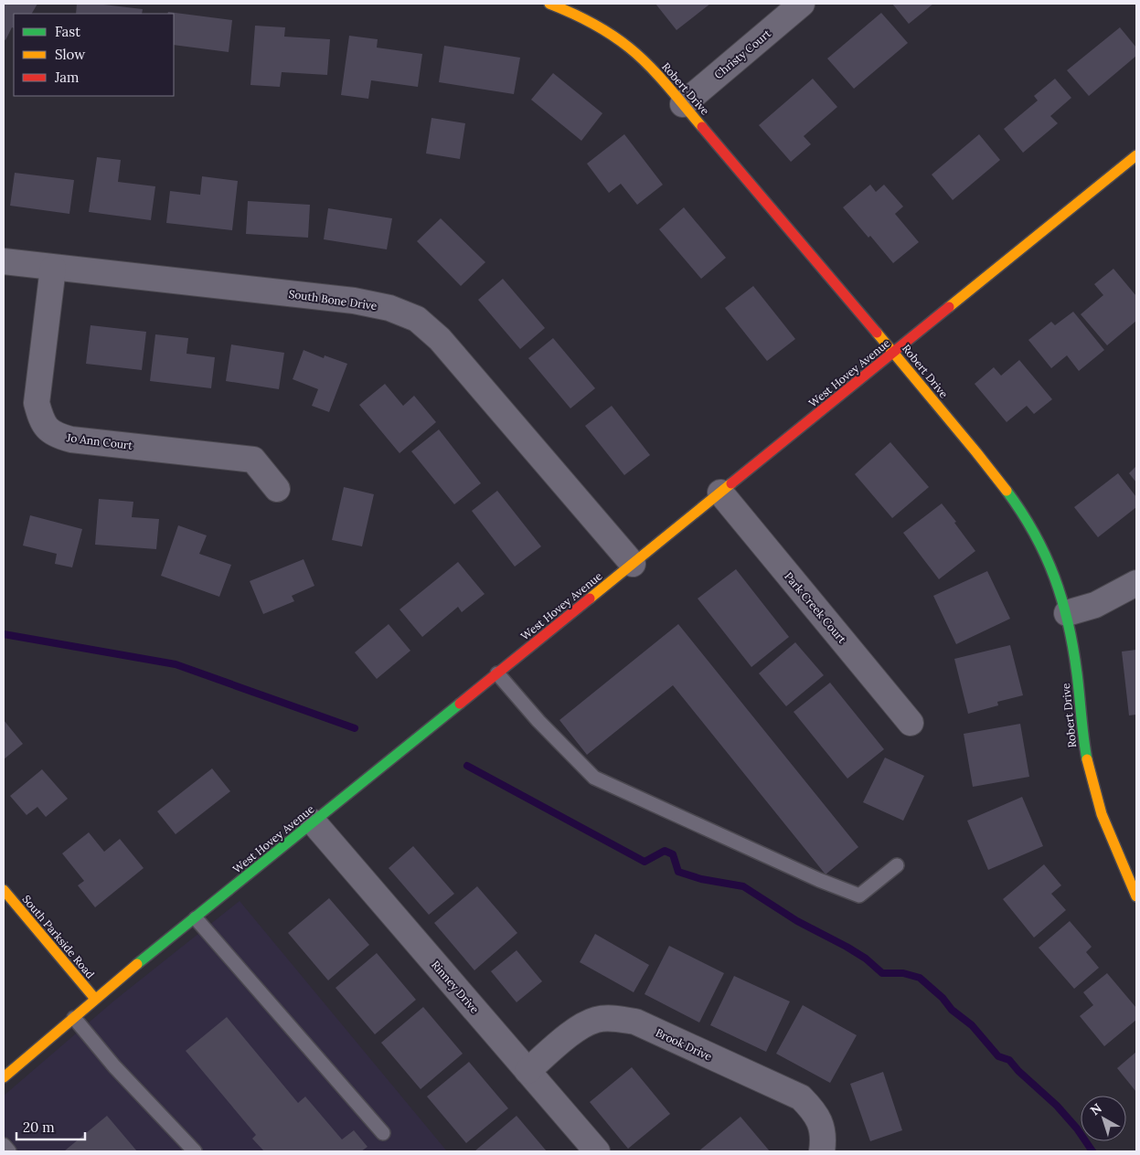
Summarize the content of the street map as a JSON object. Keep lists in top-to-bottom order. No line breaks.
{"streets":{"street":["Christy Court","Robert Drive","South Bone Drive","West Hovey Avenue","Jo Ann Court","Park Creek Court","South Parkside Road","Rinney Drive","Brook Drive"]},"crossings":[["Christy Court","Robert Drive"],["Robert Drive","West Hovey Avenue"],["South Bone Drive","West Hovey Avenue"],["South Bone Drive","Jo Ann Court"],["West Hovey Avenue","Park Creek Court"],["West Hovey Avenue","South Parkside Road"],["West Hovey Avenue","Rinney Drive"],["Rinney Drive","Brook Drive"]],"legend":["Fast","Slow","Jam"],"scale_bar":"20 m","north":"top left"}
